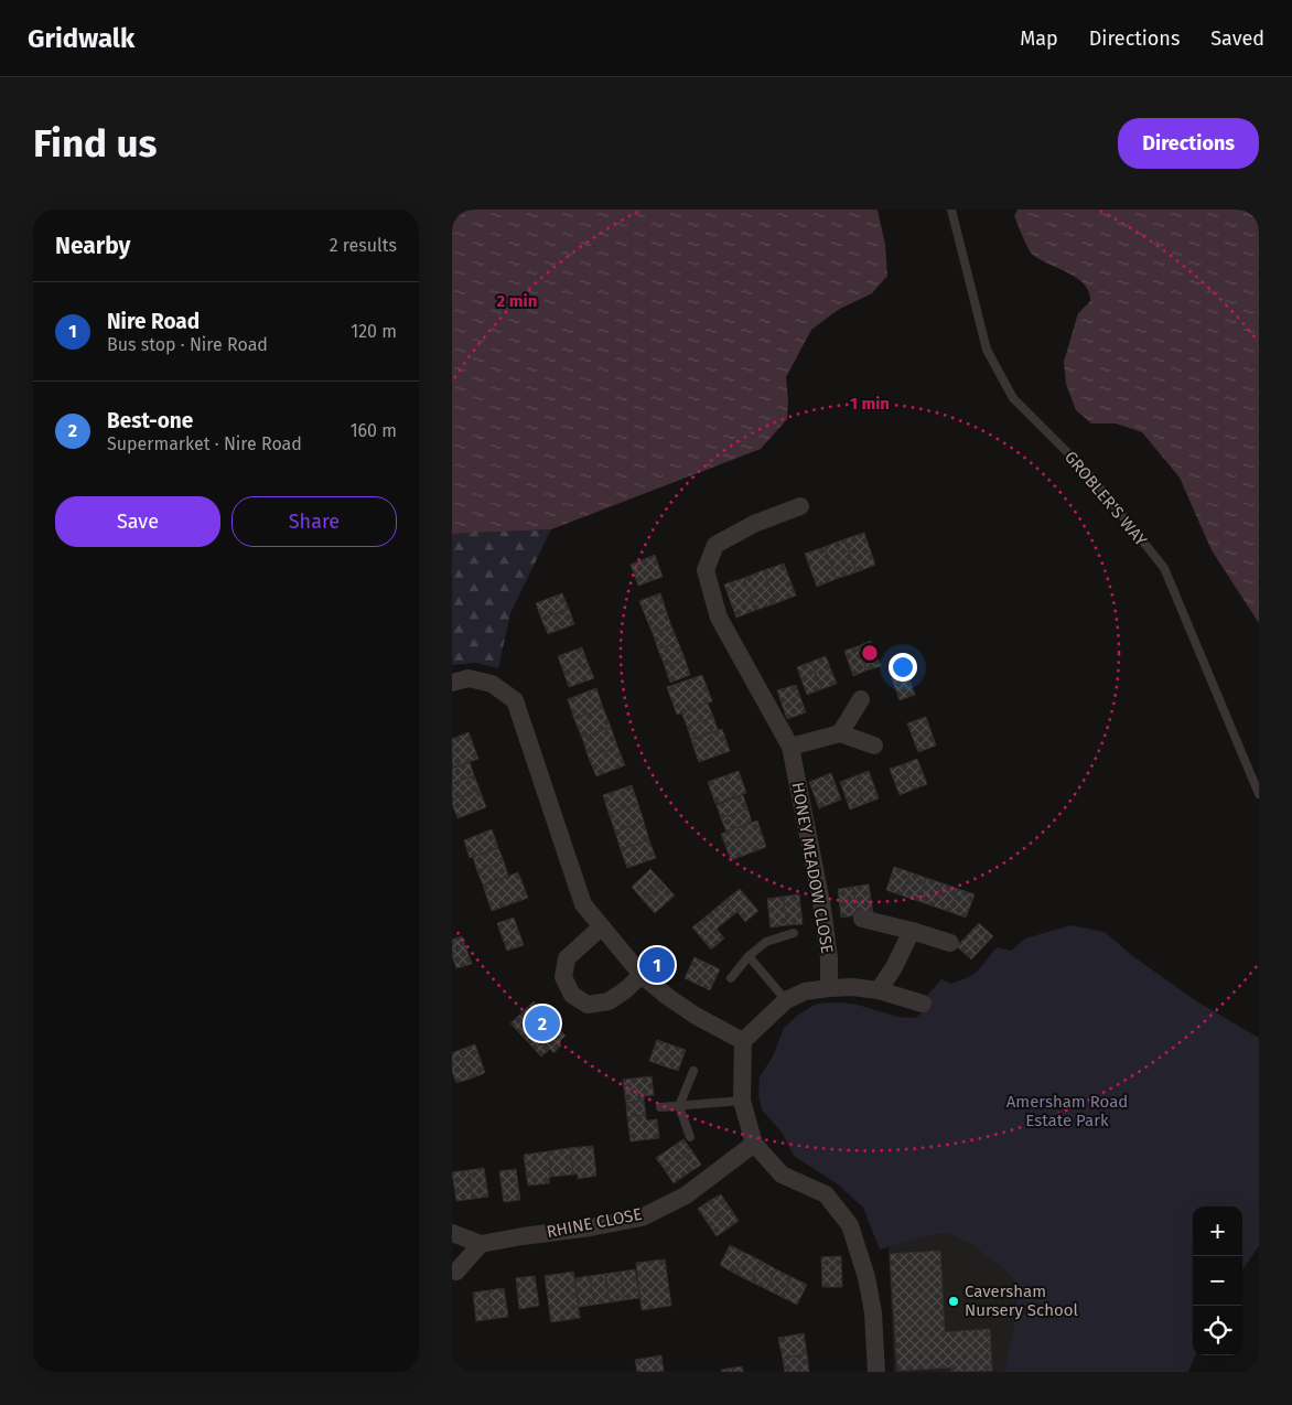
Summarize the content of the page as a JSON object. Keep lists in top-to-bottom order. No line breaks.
{"streets":{"street":["HONEY MEADOW CLOSE","RHINE CLOSE"],"lane":["GROBLER'S WAY"]},"parks":["Amersham Road Estate Park"],"places":["Caversham Nursery School"],"page":{"header":"Gridwalk","nav":["Map","Directions","Saved"],"buttons":["Directions",["Save","Share"]],"title":"Find us","heading":["Nearby","2 results"],"list":[{"mark":"1","name":"Nire Road","note":"Bus stop · Nire Road","value":"120 m"},{"mark":"2","name":"Best-one","note":"Supermarket · Nire Road","value":"160 m"}],"pins":["1","2"],"map_buttons":["+","−"]},"rings":["2 min","1 min"]}
